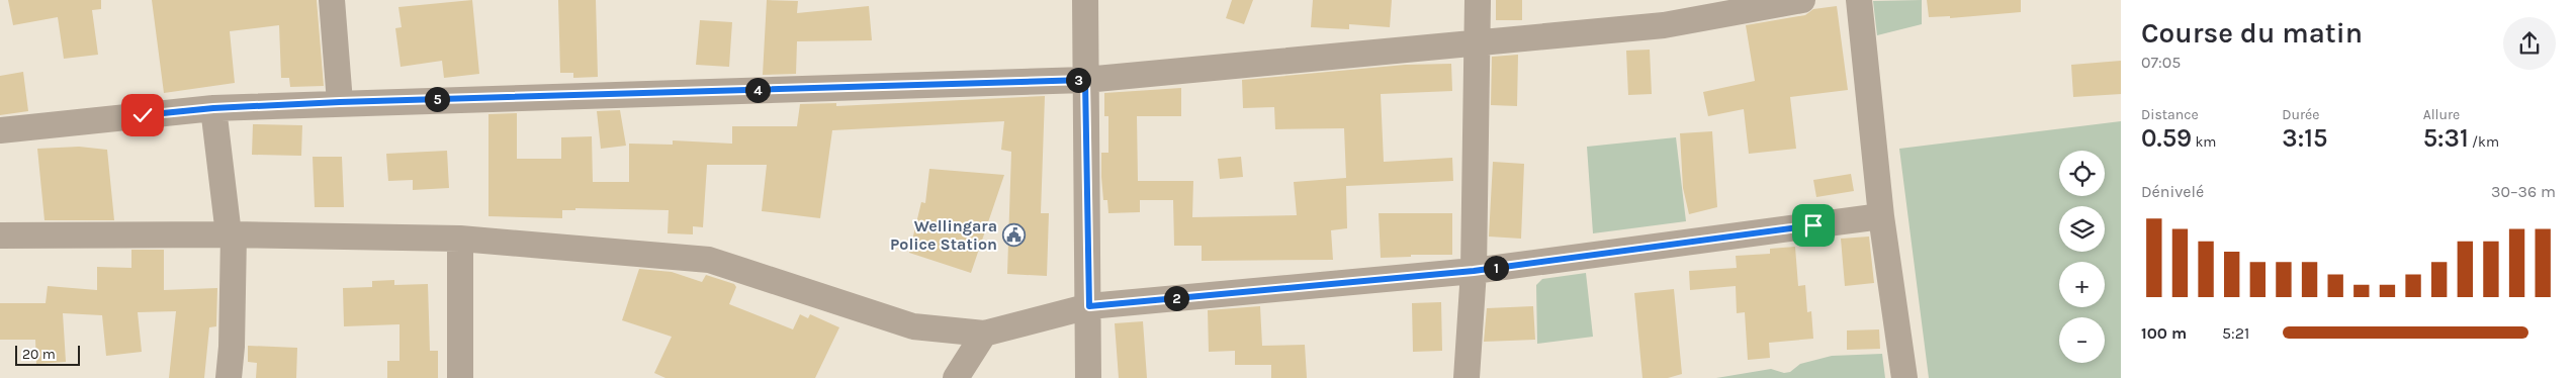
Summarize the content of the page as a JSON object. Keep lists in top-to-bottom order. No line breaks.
{"places":{"public building":["Wellingara Police Station"]},"scale_bar":"20 m","page":{"heading":["Course du matin","07:05"],"pins":["3","4","5","1","2"],"stats":[["Distance","0.59 km"],["Durée","3:15"],["Allure","5:31 /km"]],"map_buttons":["+","−"],"chart":["Dénivelé","30–36 m"],"list":[{"name":"100 m","note":"5:21"}],"scale":"20 m"}}
